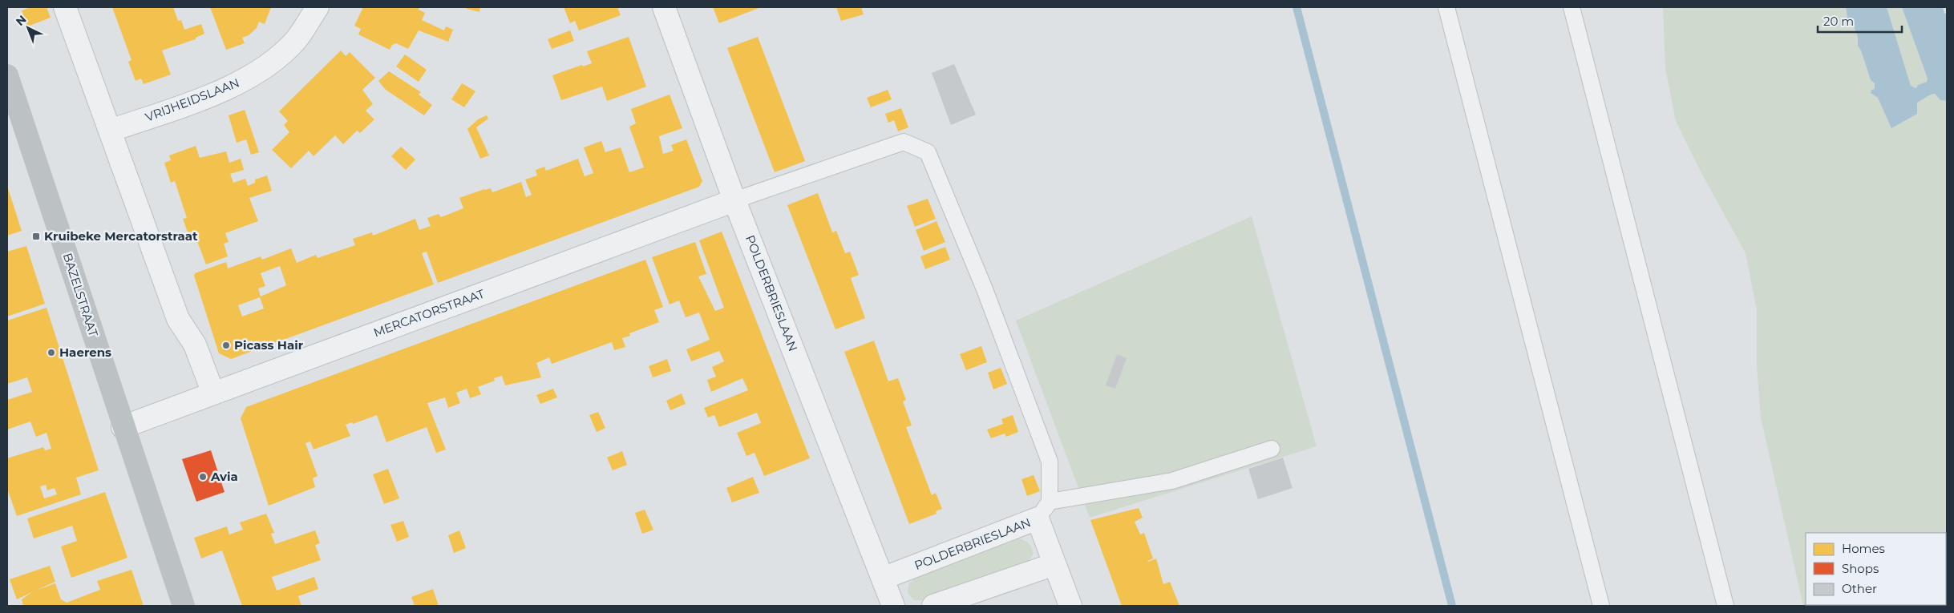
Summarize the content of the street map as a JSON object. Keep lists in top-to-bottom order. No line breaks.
{"streets":{"main road":["BAZELSTRAAT"],"street":["VRIJHEIDSLAAN","POLDERBRIESLAAN","MERCATORSTRAAT"]},"crossings":[["POLDERBRIESLAAN","MERCATORSTRAAT"],["BAZELSTRAAT","MERCATORSTRAAT"]],"places":{"transit":["Kruibeke Mercatorstraat"],"other":["Picass Hair","Haerens","Avia"]},"legend":["Homes","Shops","Other"],"scale_bar":"20 m","north":"top left"}
